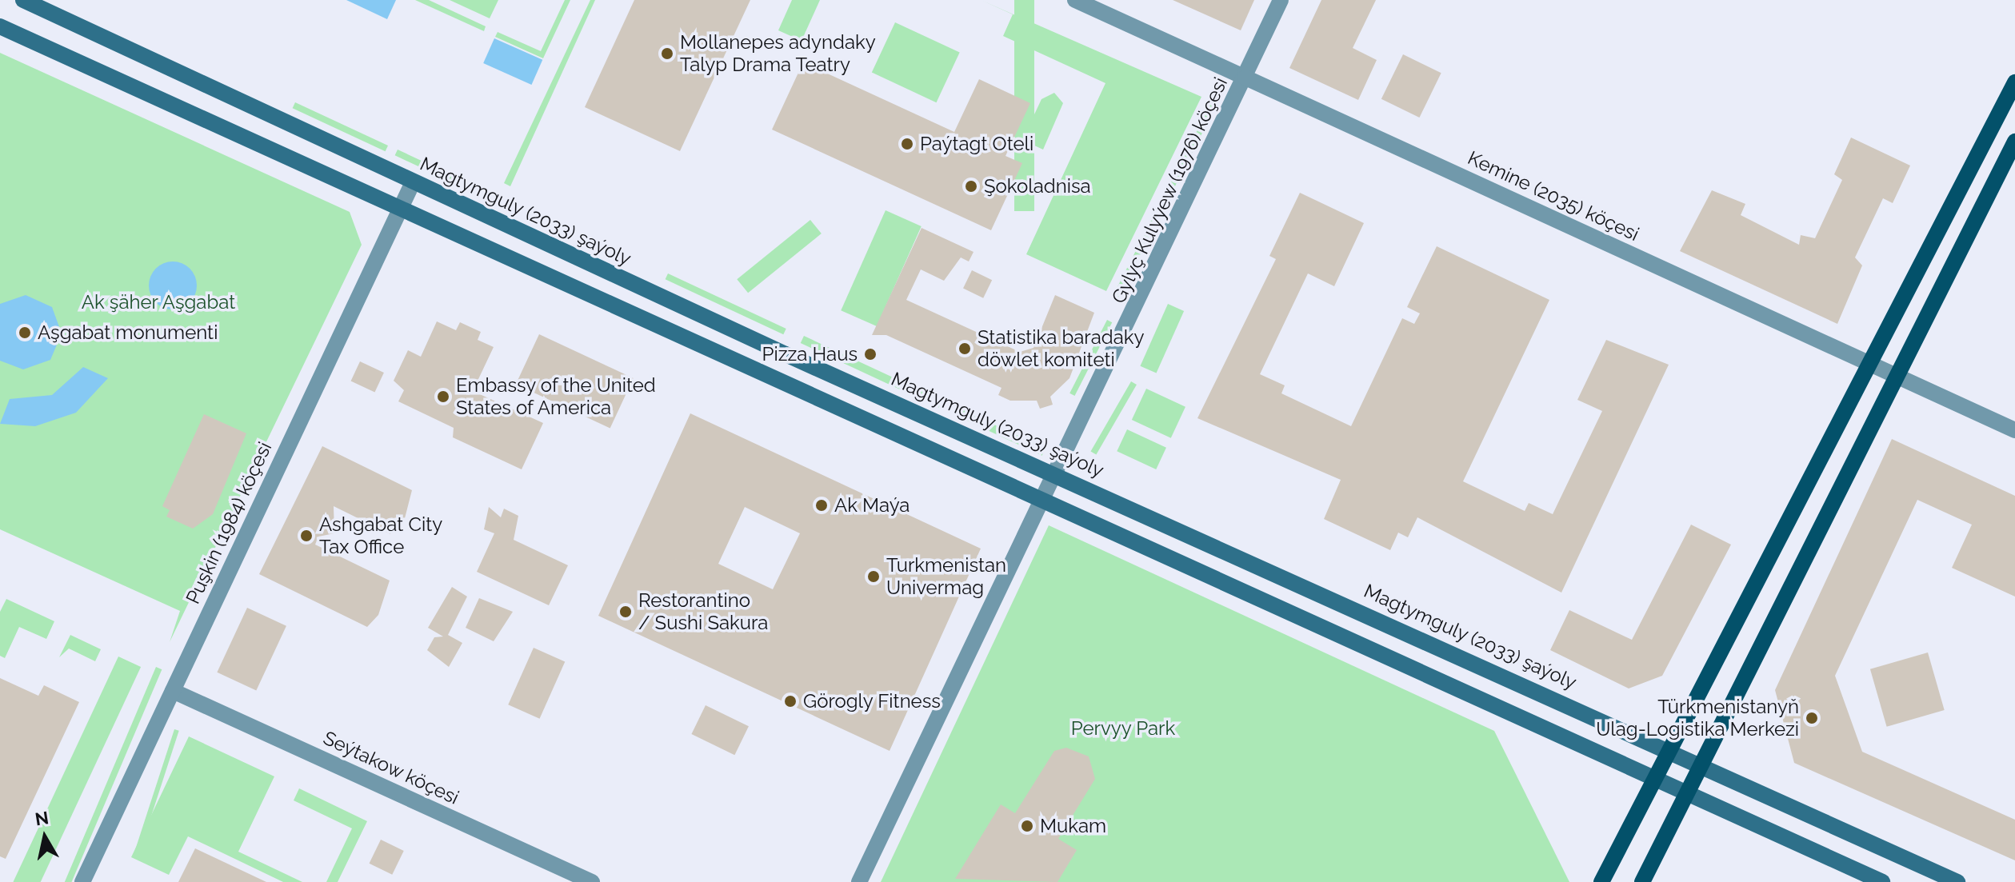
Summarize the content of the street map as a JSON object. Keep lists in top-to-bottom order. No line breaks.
{"streets":{"main road":["Magtymguly (2033) şaýoly"],"street":["Gylyç Kulyýew (1976) köçesi","Kemine (2035) köçesi","Puşkin (1984) köçesi","Seýtakow köçesi"]},"crossings":[["Gylyç Kulyýew (1976) köçesi","Kemine (2035) köçesi"],["Gylyç Kulyýew (1976) köçesi","Magtymguly (2033) şaýoly"],["Magtymguly (2033) şaýoly","Puşkin (1984) köçesi"],["Puşkin (1984) köçesi","Seýtakow köçesi"]],"parks":["Ak şäher Aşgabat","Pervyy Park"],"places":["Mollanepes adyndaky Talyp Drama Teatry","Paýtagt Oteli","Şokoladnisa","Aşgabat monumenti","Statistika baradaky döwlet komiteti","Pizza Haus","Embassy of the United States of America","Ak Maýa","Ashgabat City Tax Office","Turkmenistan Univermag","Restorantino / Sushi Sakura","Görogly Fitness","Türkmenistanyň Ulag-Logistika Merkezi","Mukam"],"north":"top"}
